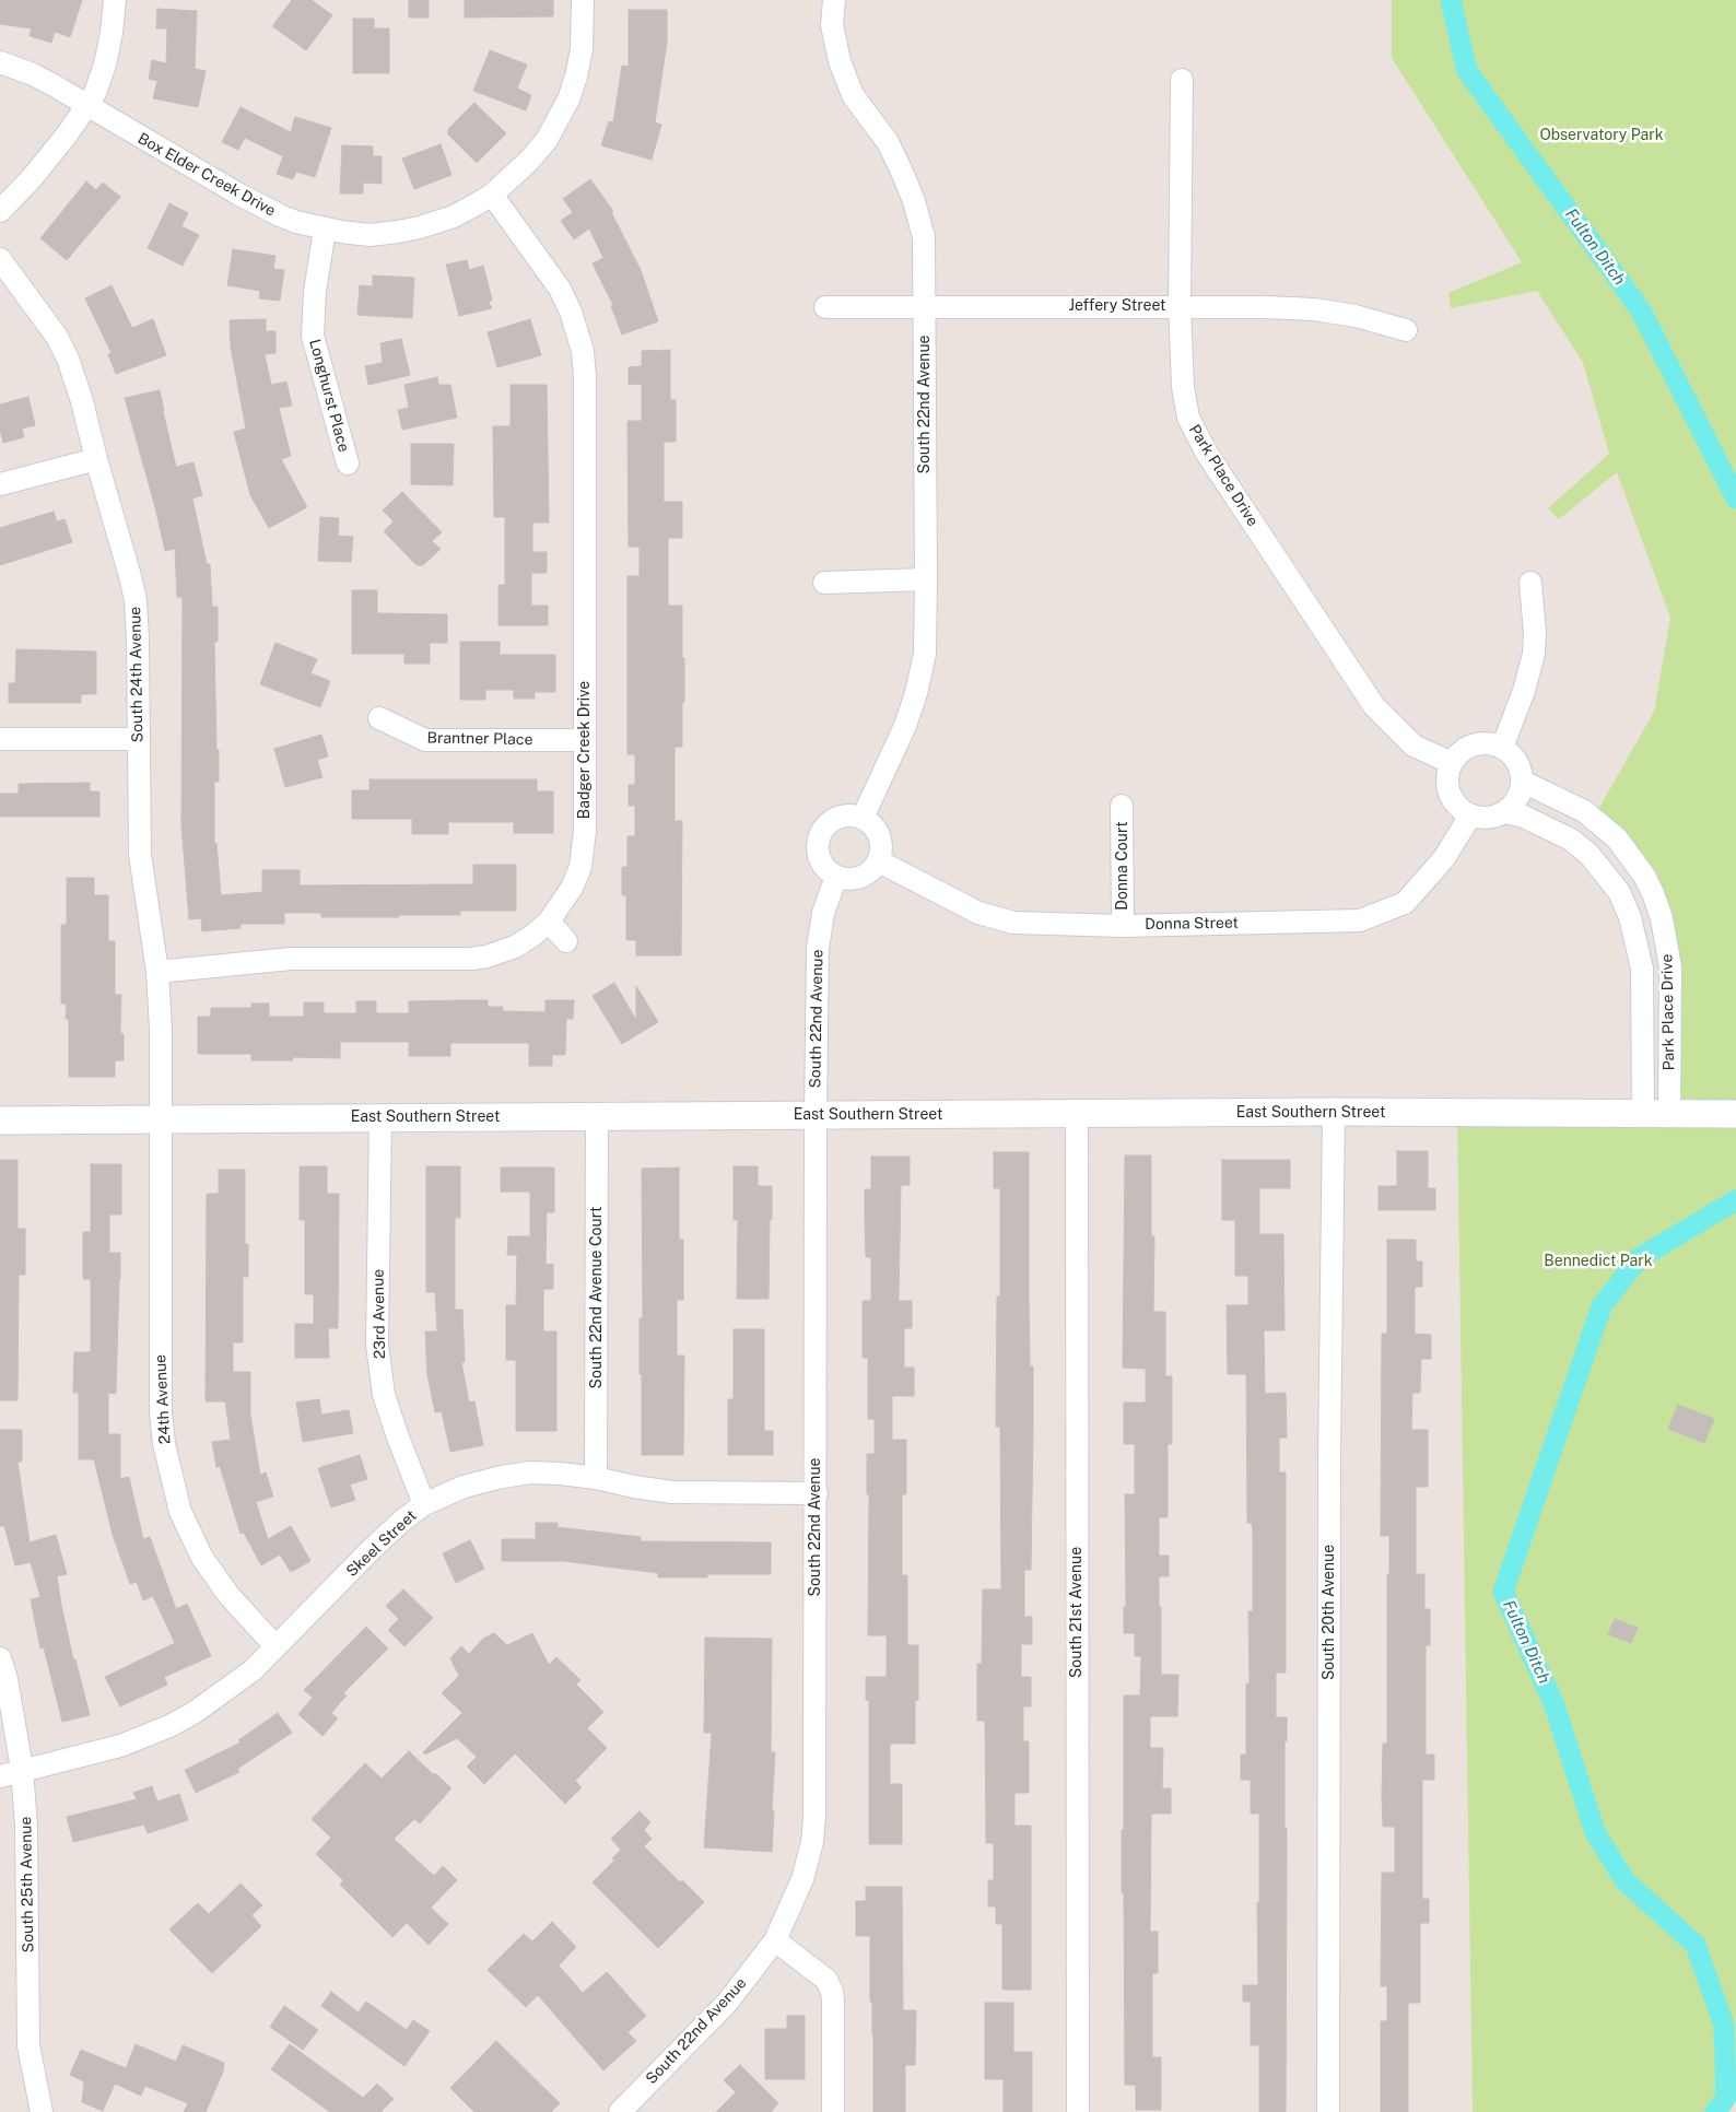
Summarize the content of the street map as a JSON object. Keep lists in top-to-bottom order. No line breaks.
{"streets":{"street":["Box Elder Creek Drive","Jeffery Street","Longhurst Place","South 22nd Avenue","Park Place Drive","South 24th Avenue","Brantner Place","Badger Creek Drive","Donna Court","Donna Street","East Southern Street","South 22nd Avenue Court","23rd Avenue","24th Avenue","Skeel Street","South 21st Avenue","South 20th Avenue","South 25th Avenue"]},"crossings":[["Box Elder Creek Drive","Longhurst Place"],["Box Elder Creek Drive","Badger Creek Drive"],["Jeffery Street","South 22nd Avenue"],["Jeffery Street","Park Place Drive"],["South 22nd Avenue","Donna Street"],["South 22nd Avenue","East Southern Street"],["South 22nd Avenue","Skeel Street"],["Park Place Drive","Donna Street"],["Park Place Drive","East Southern Street"],["South 24th Avenue","Badger Creek Drive"],["South 24th Avenue","East Southern Street"],["South 24th Avenue","24th Avenue"],["Brantner Place","Badger Creek Drive"],["Donna Court","Donna Street"],["East Southern Street","South 22nd Avenue Court"],["East Southern Street","23rd Avenue"],["East Southern Street","24th Avenue"],["East Southern Street","South 21st Avenue"],["East Southern Street","South 20th Avenue"],["South 22nd Avenue Court","Skeel Street"],["23rd Avenue","Skeel Street"],["24th Avenue","Skeel Street"],["Skeel Street","South 25th Avenue"]],"water":["Fulton Ditch"],"parks":["Observatory Park","Bennedict Park"]}
